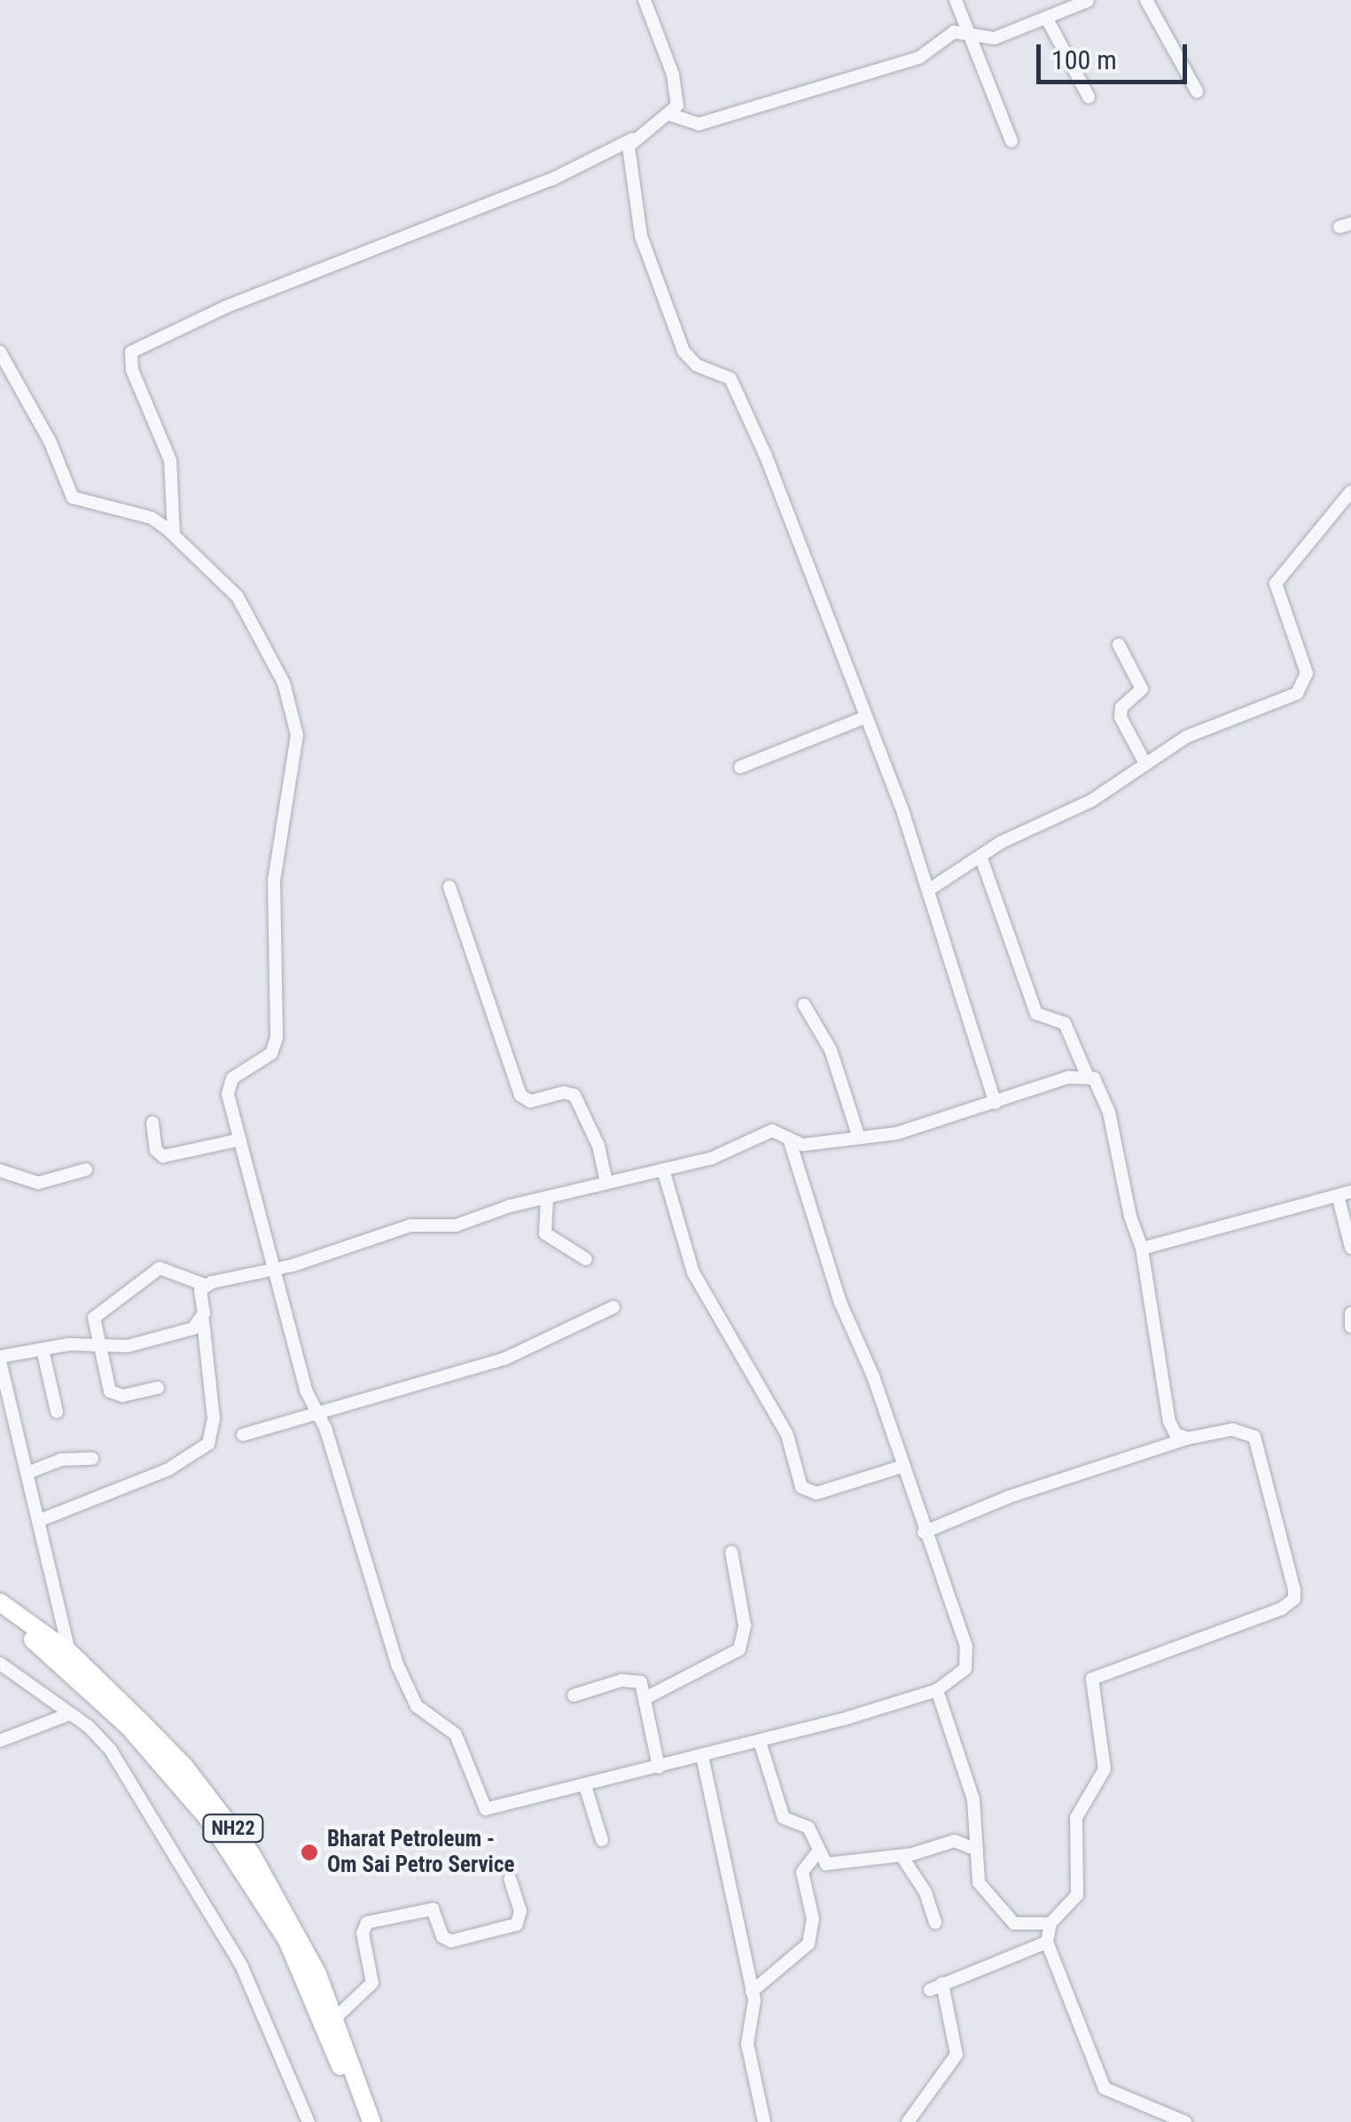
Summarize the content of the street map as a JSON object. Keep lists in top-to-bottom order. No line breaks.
{"streets":{"highway":["NH22"]},"places":["Bharat Petroleum - Om Sai Petro Service"],"scale_bar":"100 m"}
